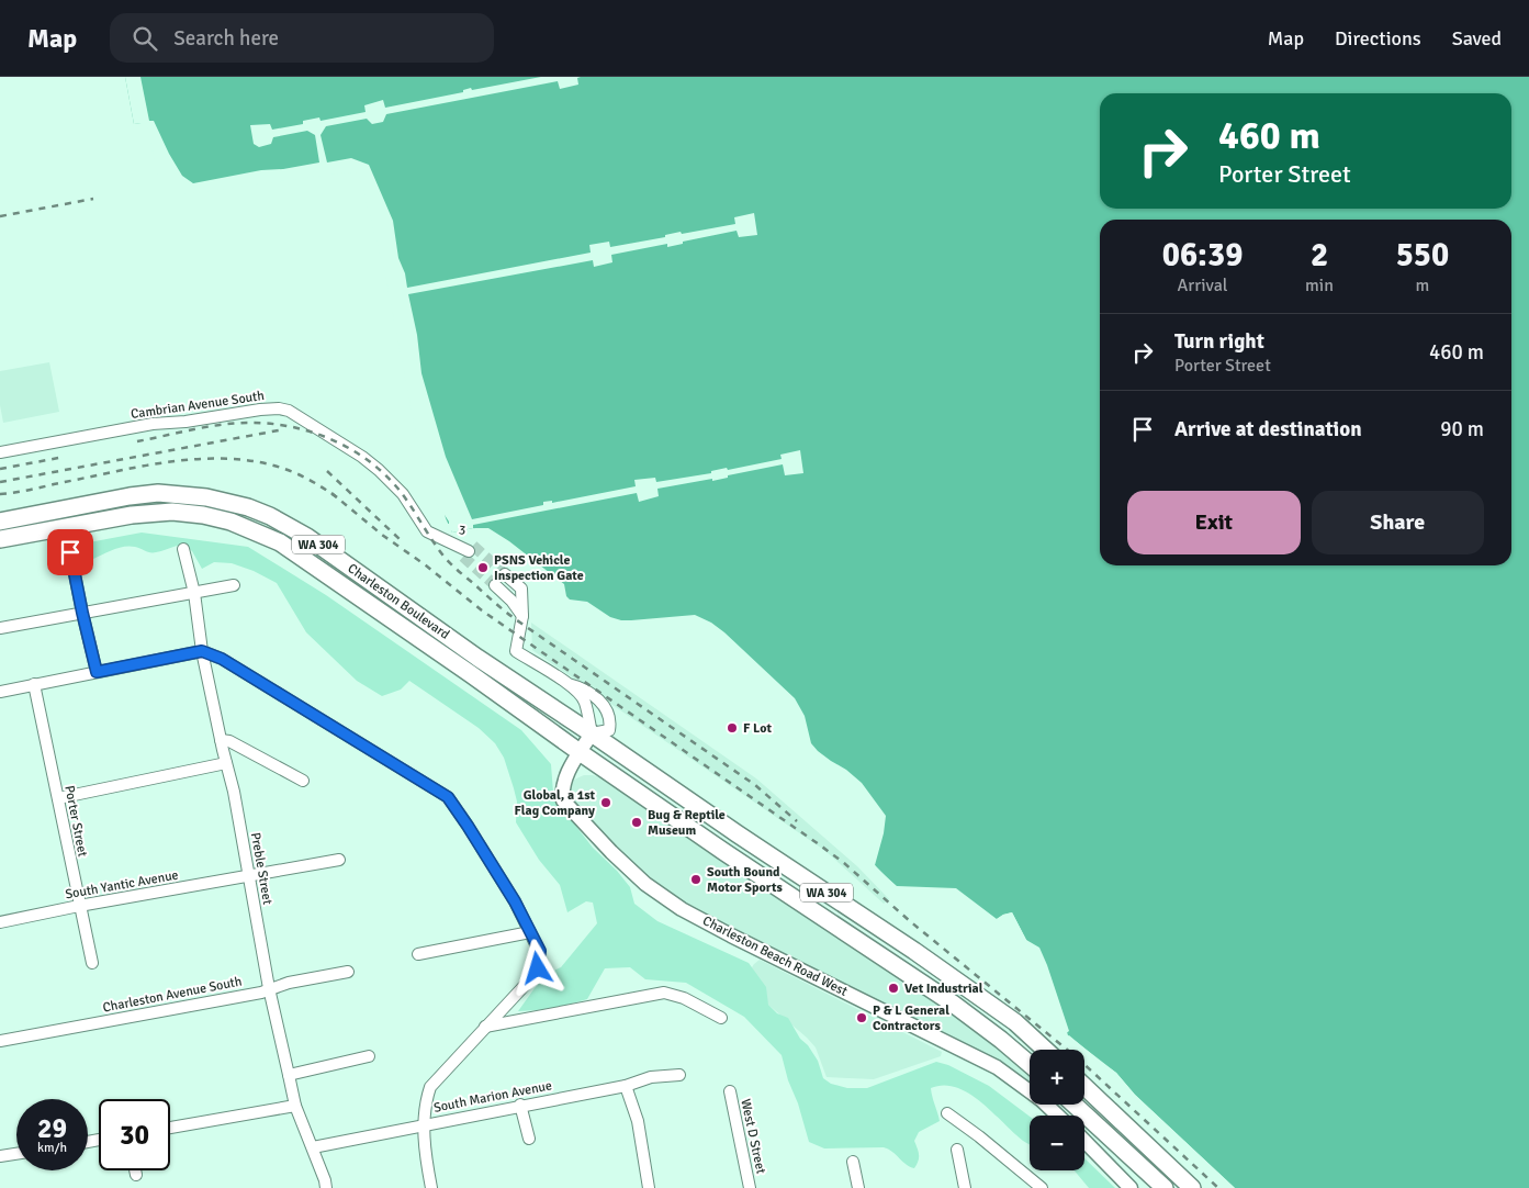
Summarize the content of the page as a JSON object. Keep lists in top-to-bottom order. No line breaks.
{"streets":{"highway":["WA 304","Charleston Boulevard"],"main road":["Charleston Beach Road West"],"street":["Cambrian Avenue South","3","Porter Street","Preble Street","South Yantic Avenue","Charleston Avenue South","South Marion Avenue","West D Street"]},"crossings":[["Cambrian Avenue South","3"],["WA 304","Charleston Boulevard"],["WA 304","Charleston Beach Road West"],["Charleston Boulevard","Charleston Beach Road West"],["Porter Street","South Yantic Avenue"],["Preble Street","South Yantic Avenue"],["Preble Street","Charleston Avenue South"],["Preble Street","South Marion Avenue"]],"places":["PSNS Vehicle Inspection Gate","F Lot","Global, a 1st Flag Company","Bug & Reptile Museum","South Bound Motor Sports","Vet Industrial","P & L General Contractors"],"page":{"header":"Map","search":"Search here","nav":["Map","Directions","Saved"],"turn":["460 m","Porter Street"],"eta":["06:39","Arrival","2","min","550","m"],"list":[{"name":"Turn right","note":"Porter Street","value":"460 m"},{"name":"Arrive at destination","value":"90 m"}],"buttons":["Exit","Share"],"map_buttons":["+","−"],"speed":"29 km/h","limit":"30"}}
